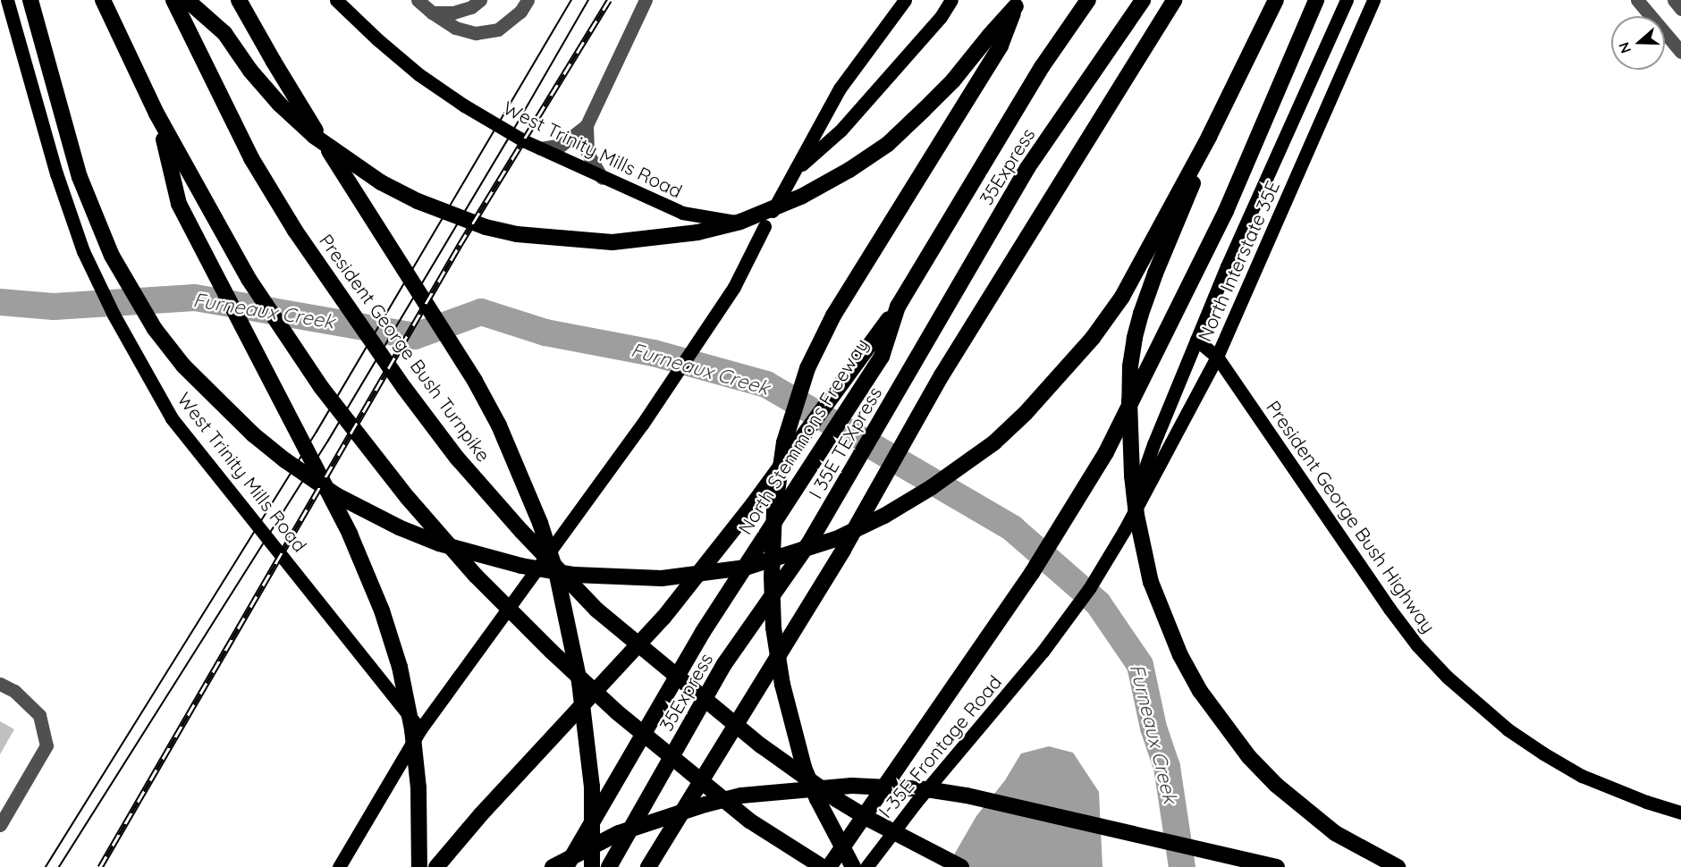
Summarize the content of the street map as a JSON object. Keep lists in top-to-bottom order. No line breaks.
{"streets":{"highway":["35Express","President George Bush Turnpike","North Stemmons Freeway","I 35E TEXpress"],"main road":["West Trinity Mills Road","North Interstate 35E","President George Bush Highway","I-35E Frontage Road"]},"crossings":[["35Express","I 35E TEXpress"],["North Interstate 35E","President George Bush Highway"],["North Interstate 35E","I-35E Frontage Road"]],"water":["Furneaux Creek"],"north":"left"}
